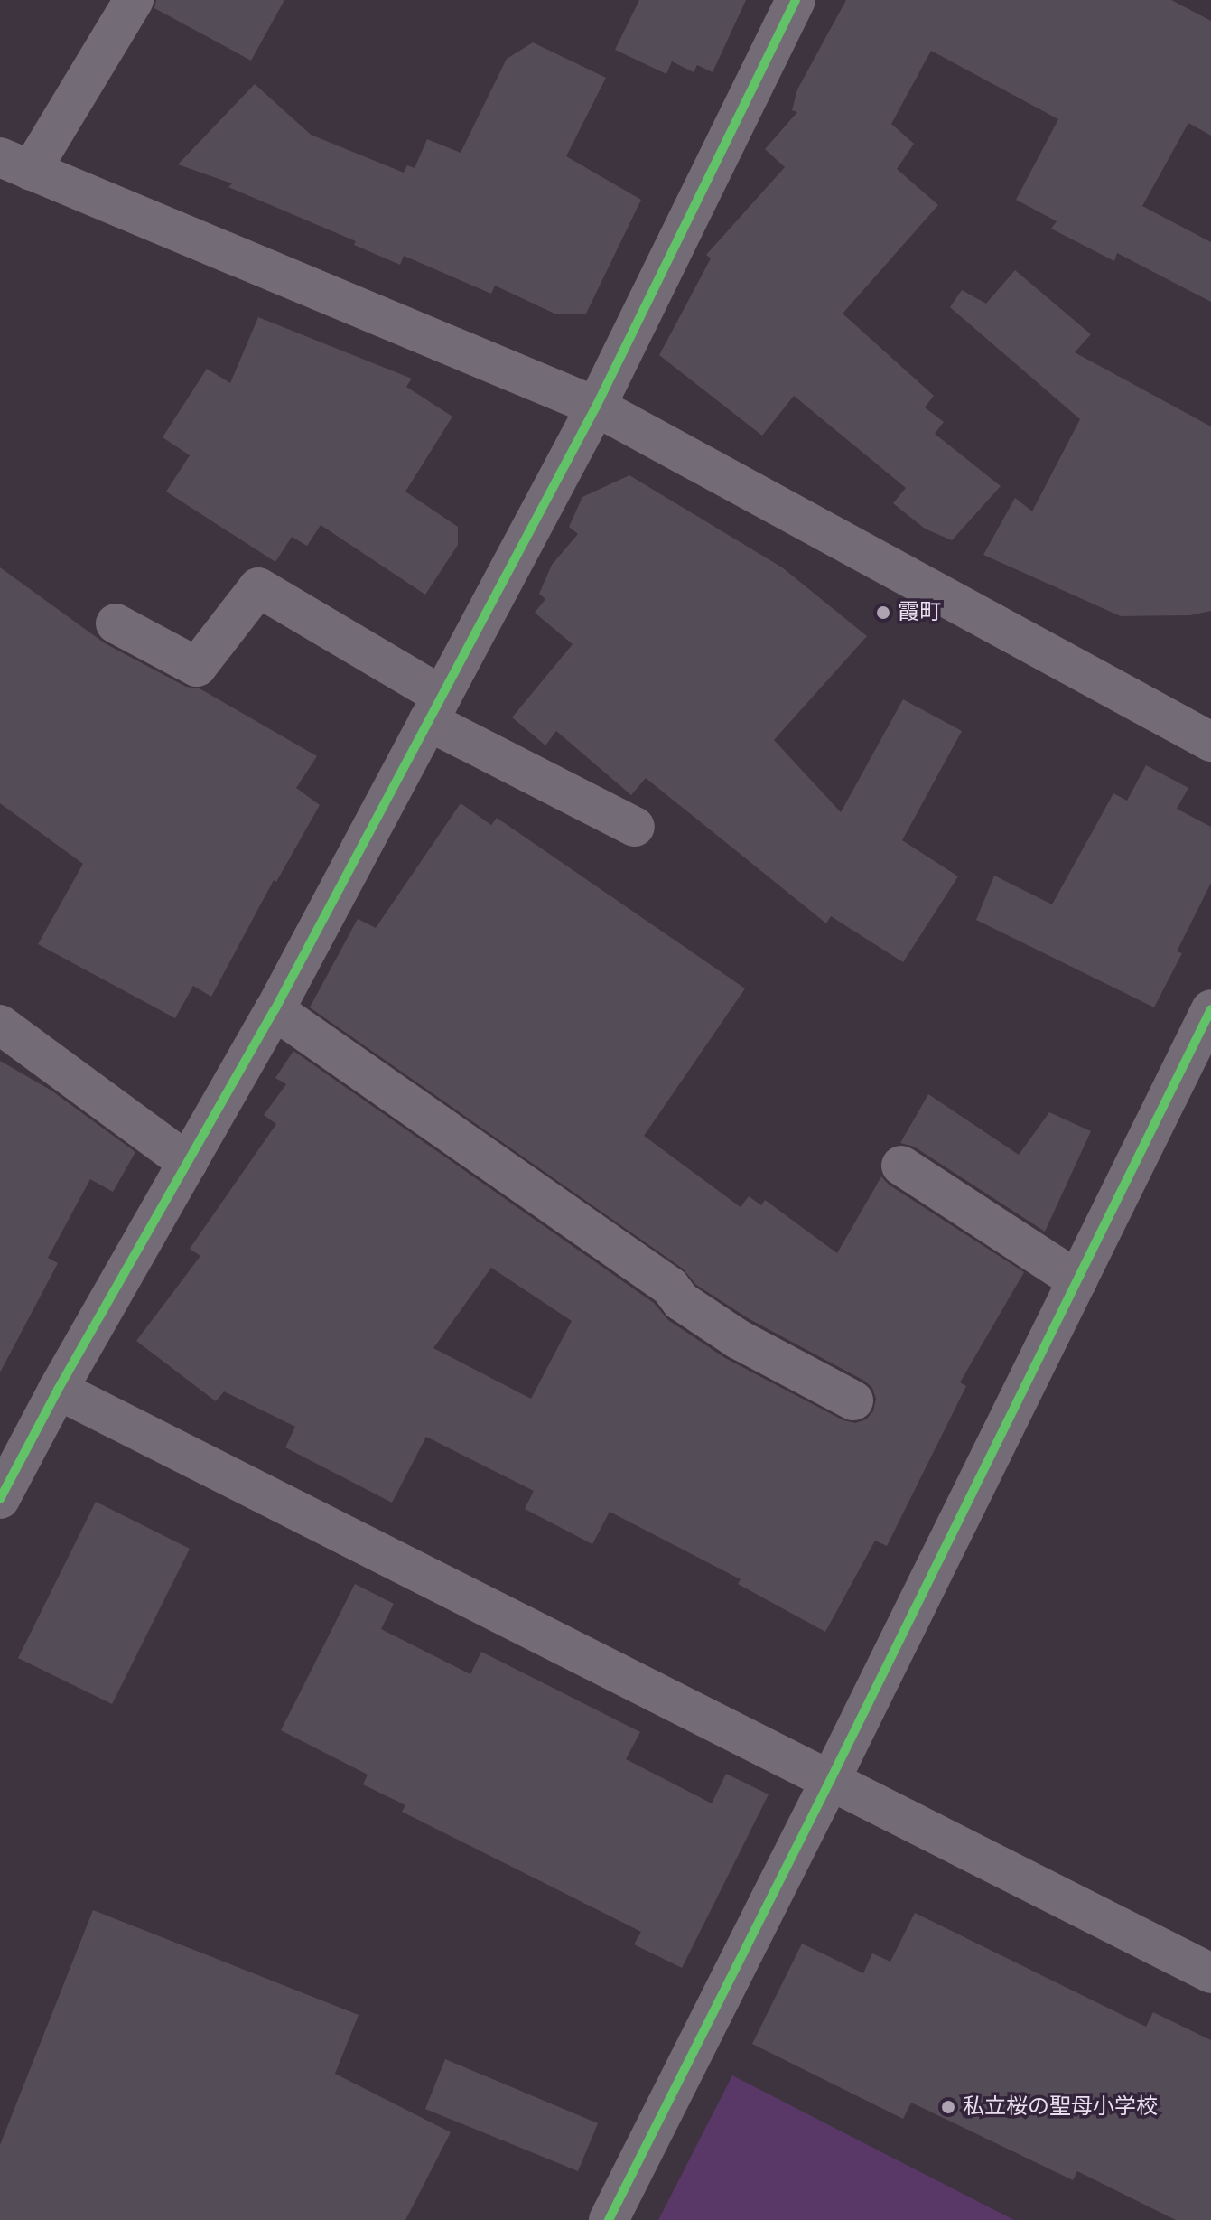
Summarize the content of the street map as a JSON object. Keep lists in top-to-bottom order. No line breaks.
{"places":["霞町","私立桜の聖母小学校"]}
